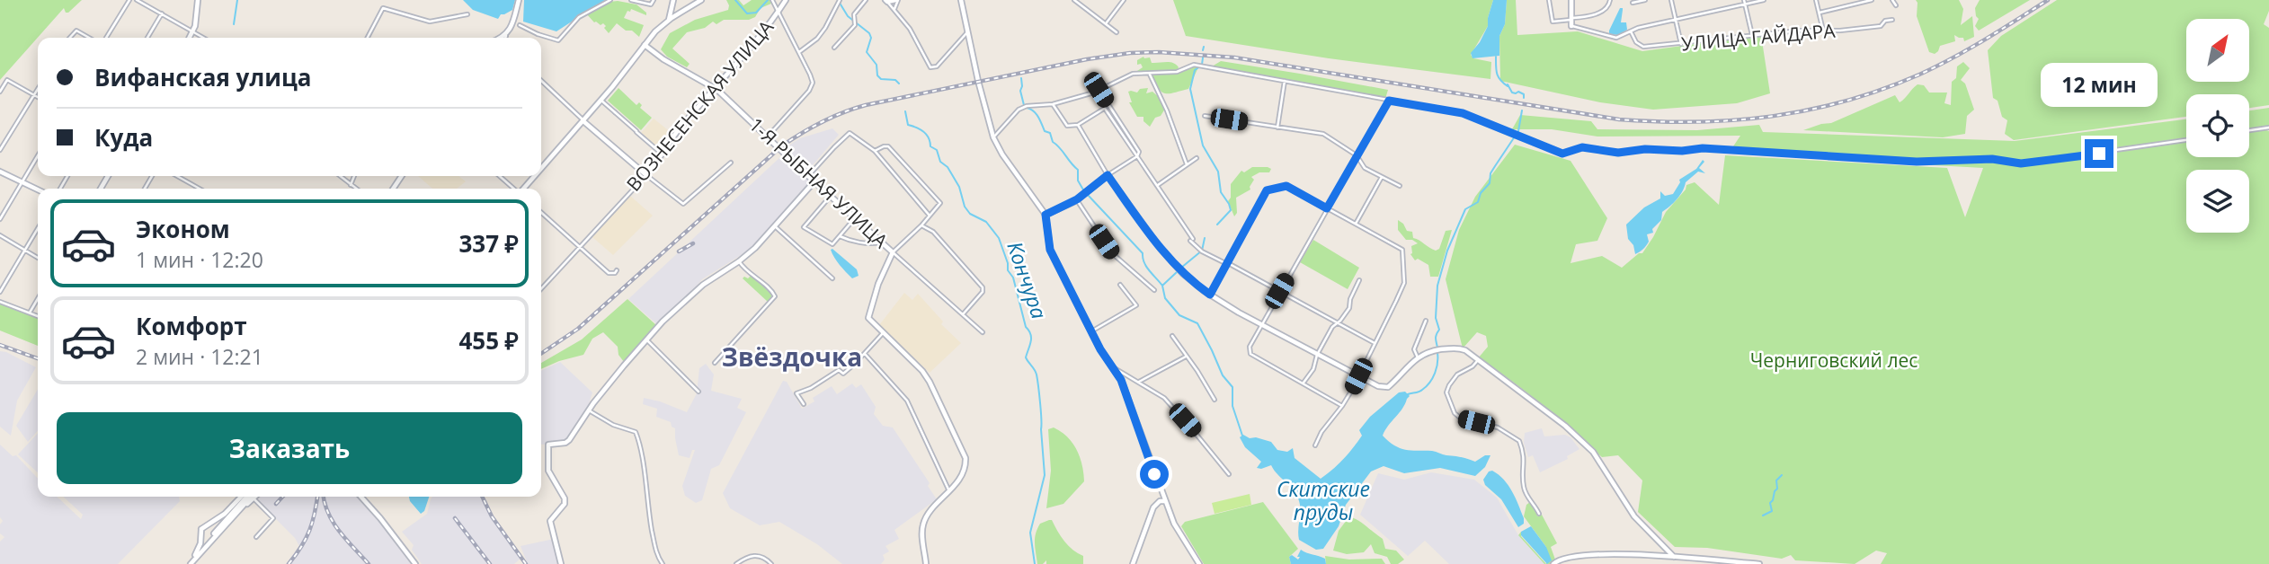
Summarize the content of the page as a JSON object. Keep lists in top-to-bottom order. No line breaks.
{"streets":{"street":["УЛИЦА ГАЙДАРА","ВОЗНЕСЕНСКАЯ УЛИЦА","1-Я РЫБНАЯ УЛИЦА"]},"crossings":[["ВОЗНЕСЕНСКАЯ УЛИЦА","1-Я РЫБНАЯ УЛИЦА"]],"districts":["Звёздочка"],"water":["Кончура","Скитские пруды"],"parks":["Черниговский лес"],"north":"top right","page":{"banner":["Вифанская улица","Куда"],"bubble":"12 мин","list":[{"name":"Эконом","note":"1 мин · 12:20","value":"337 ₽"},{"name":"Комфорт","note":"2 мин · 12:21","value":"455 ₽"}],"buttons":"Заказать"}}
